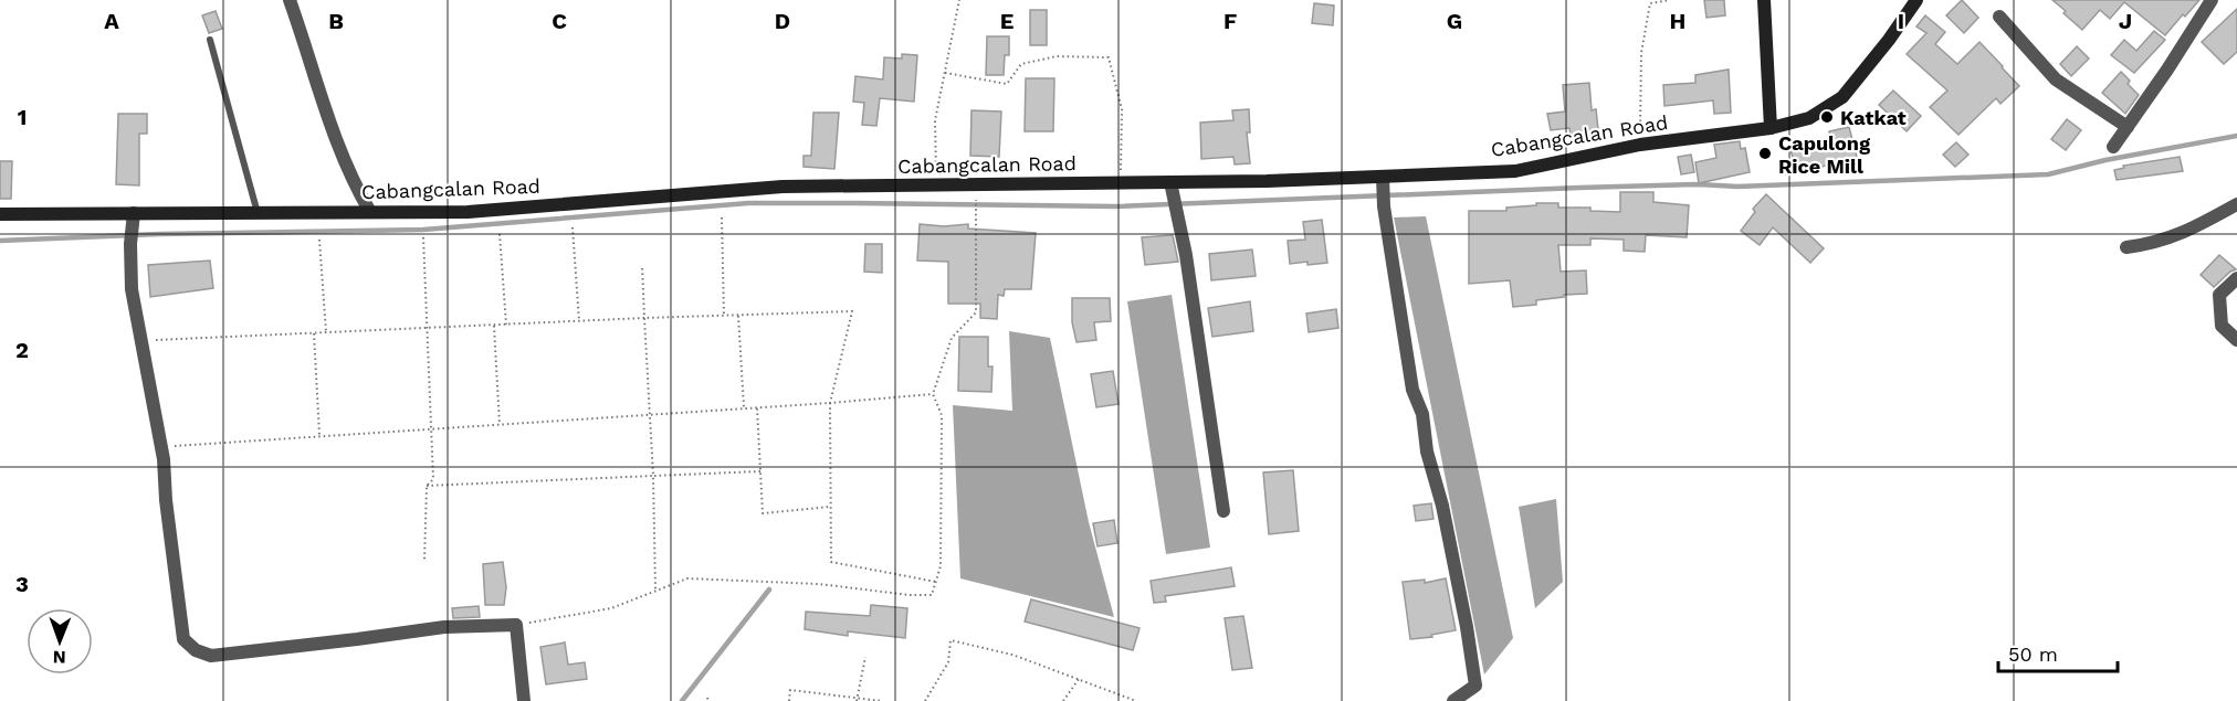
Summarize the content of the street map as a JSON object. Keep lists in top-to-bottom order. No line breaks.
{"streets":{"street":["Cabangcalan Road"]},"places":["Katkat","Capulong Rice Mill"],"scale_bar":"50 m","north":"bottom","grid":{"columns":["A","B","C","D","E","F","G","H","I","J"],"rows":["1","2","3"]}}
